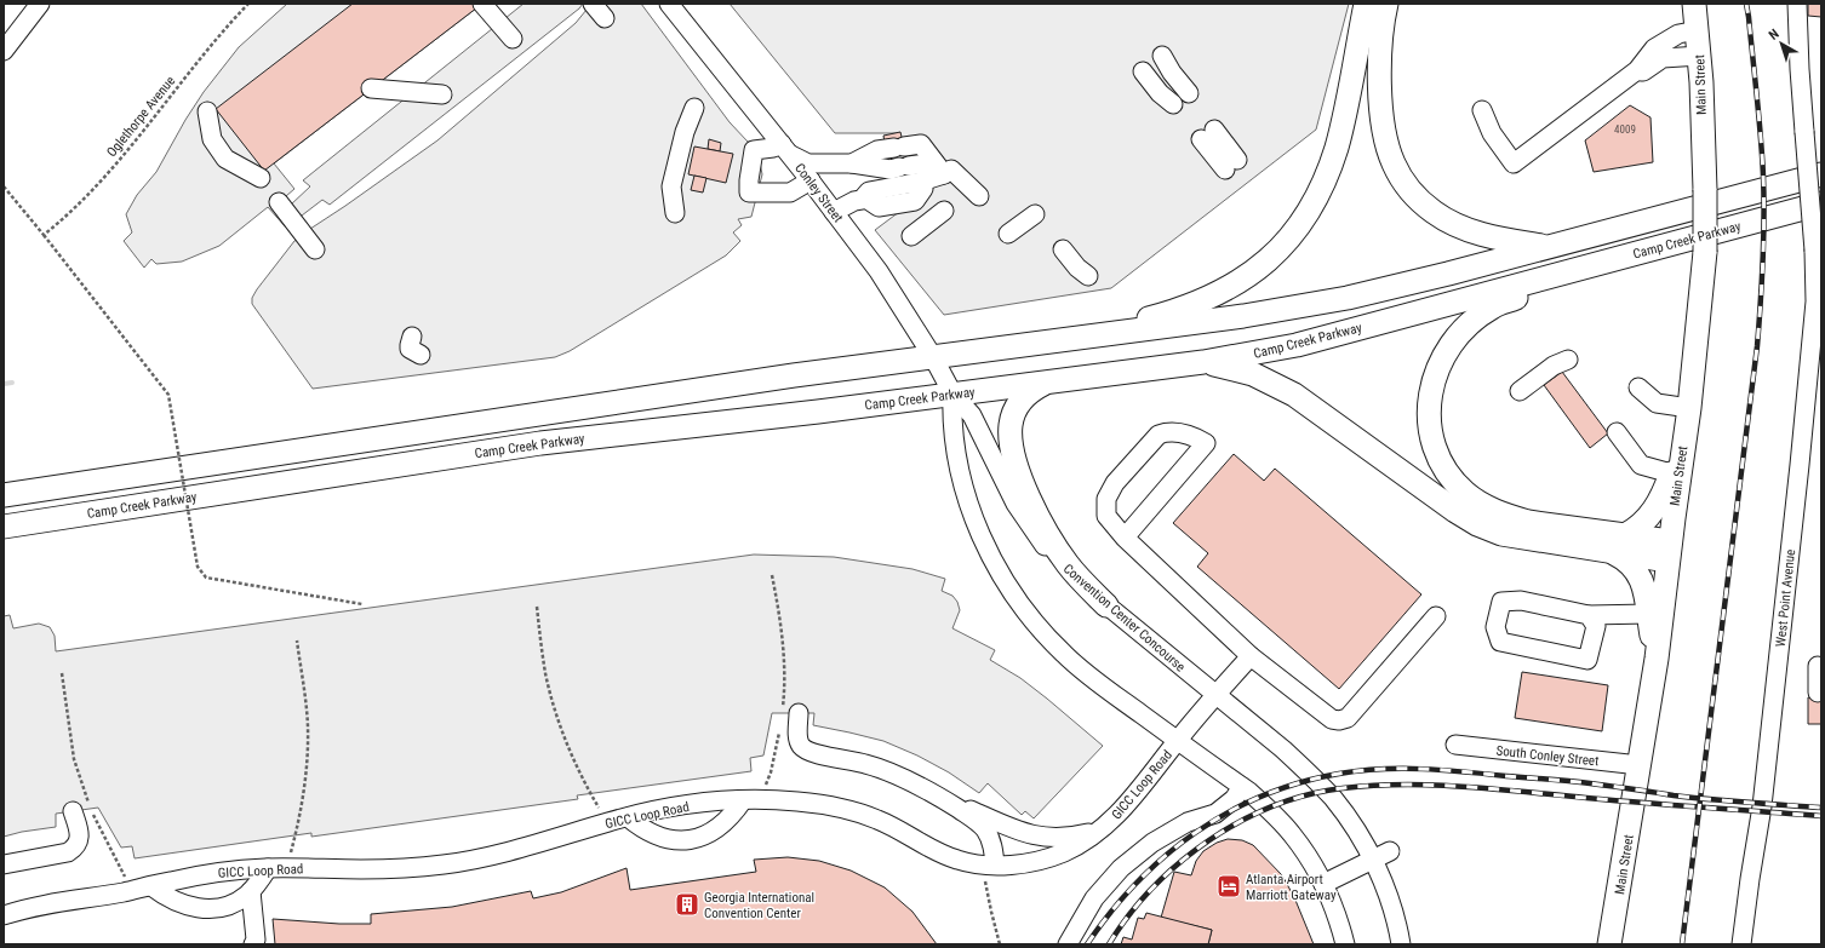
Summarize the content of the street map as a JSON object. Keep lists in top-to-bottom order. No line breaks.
{"streets":{"main road":["Main Street","Camp Creek Parkway"],"street":["Conley Street","West Point Avenue","Convention Center Concourse","South Conley Street","GICC Loop Road"],"path":["Oglethorpe Avenue"]},"crossings":[["Main Street","South Conley Street"],["Conley Street","Camp Creek Parkway"],["Conley Street","Convention Center Concourse"],["Camp Creek Parkway","Convention Center Concourse"],["Convention Center Concourse","GICC Loop Road"]],"places":{"hotel":["Atlanta Airport Marriott Gateway"],"building":["Georgia International Convention Center"]},"house_numbers":["4009"],"north":"top left"}
